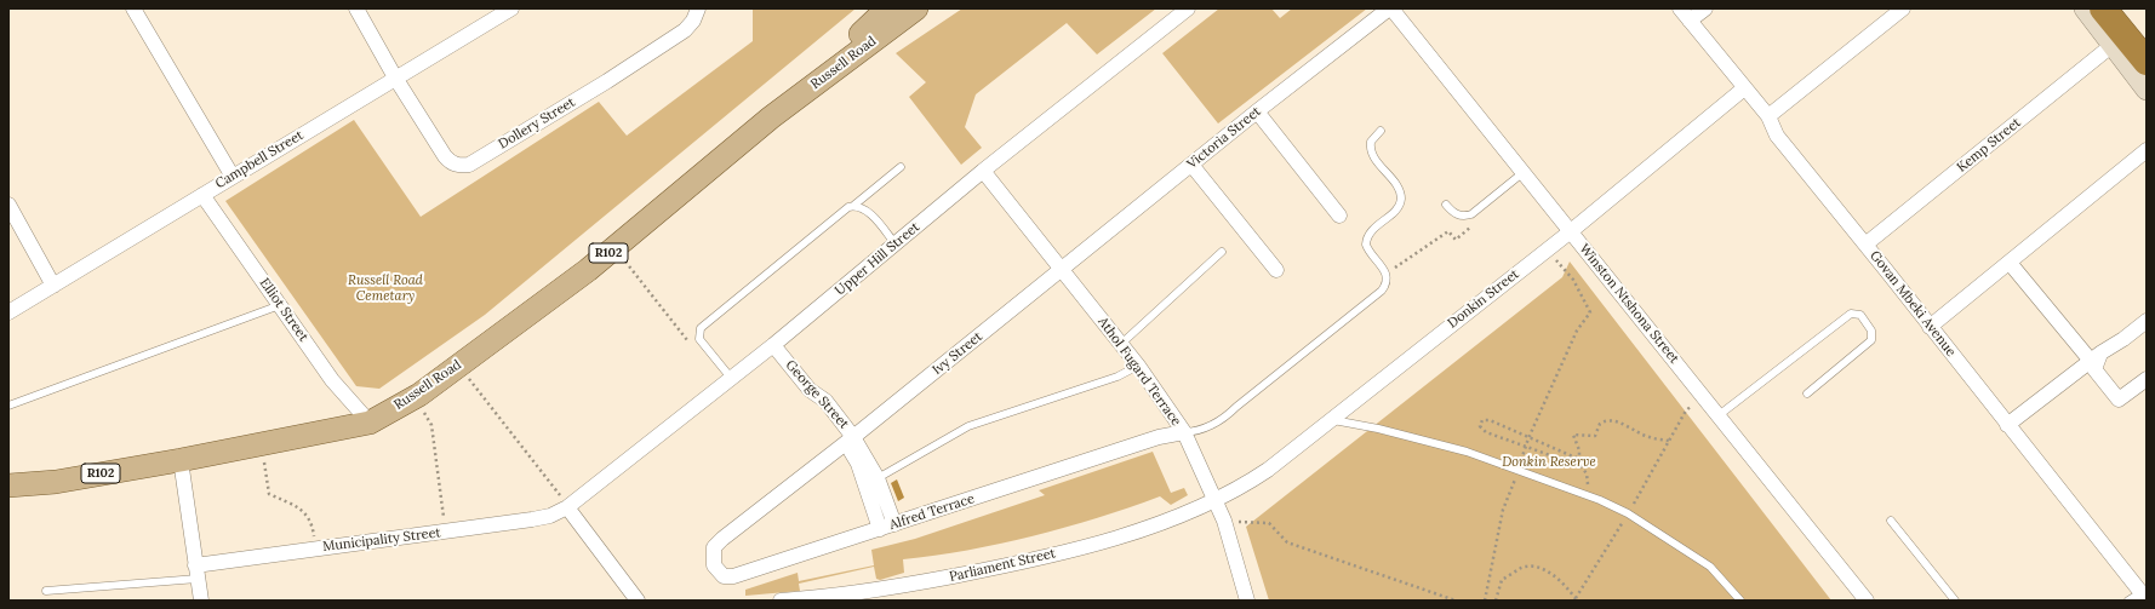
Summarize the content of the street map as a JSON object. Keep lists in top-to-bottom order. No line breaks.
{"streets":{"main road":["Russell Road","R102"],"street":["Dollery Street","Victoria Street","Kemp Street","Campbell Street","Upper Hill Street","Donkin Street","Winston Ntshona Street","Govan Mbeki Avenue","Elliot Street","Ivy Street","Athol Fugard Terrace","George Street","Alfred Terrace","Municipality Street","Parliament Street"]},"crossings":[["Russell Road","Elliot Street"],["Dollery Street","Campbell Street"],["Victoria Street","Winston Ntshona Street"],["Victoria Street","Ivy Street"],["Victoria Street","Athol Fugard Terrace"],["Kemp Street","Govan Mbeki Avenue"],["Campbell Street","Elliot Street"],["Upper Hill Street","Athol Fugard Terrace"],["Upper Hill Street","George Street"],["Upper Hill Street","Municipality Street"],["Donkin Street","Winston Ntshona Street"],["Donkin Street","Govan Mbeki Avenue"],["Donkin Street","Athol Fugard Terrace"],["Donkin Street","Parliament Street"],["Ivy Street","Athol Fugard Terrace"],["Ivy Street","George Street"],["Ivy Street","Alfred Terrace"],["Athol Fugard Terrace","Alfred Terrace"],["Athol Fugard Terrace","Parliament Street"],["George Street","Alfred Terrace"]],"parks":["Russell Road Cemetary","Donkin Reserve"]}
